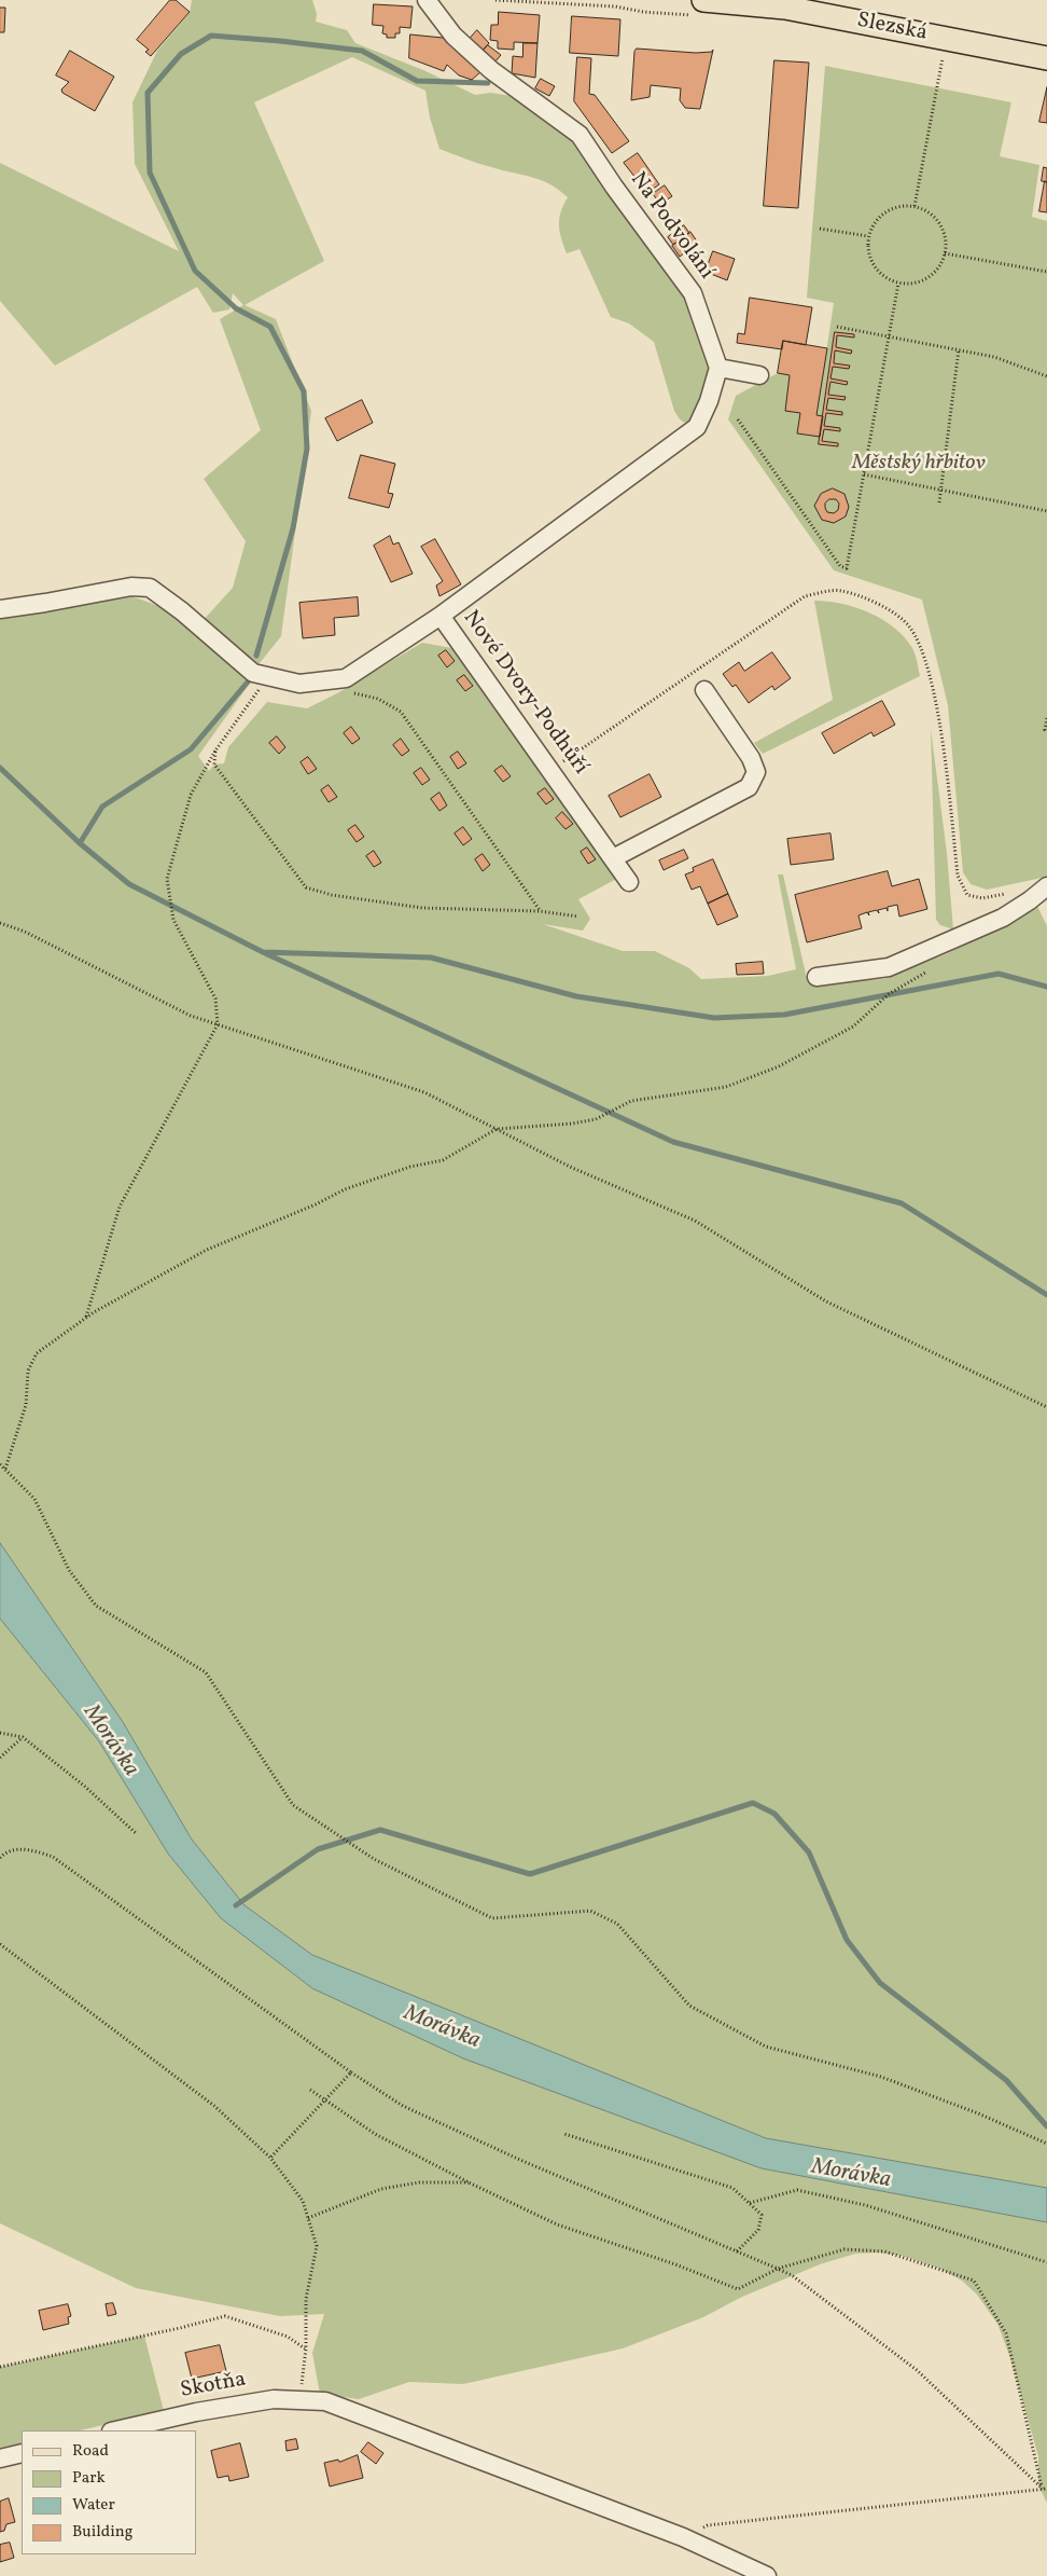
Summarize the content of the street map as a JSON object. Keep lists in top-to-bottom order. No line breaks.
{"streets":{"main road":["Slezská"],"street":["Na Podvolání","Nové Dvory-Podhůří","Skotňa"]},"water":["Morávka"],"parks":["Městský hřbitov"],"legend":["Road","Park","Water","Building"]}
